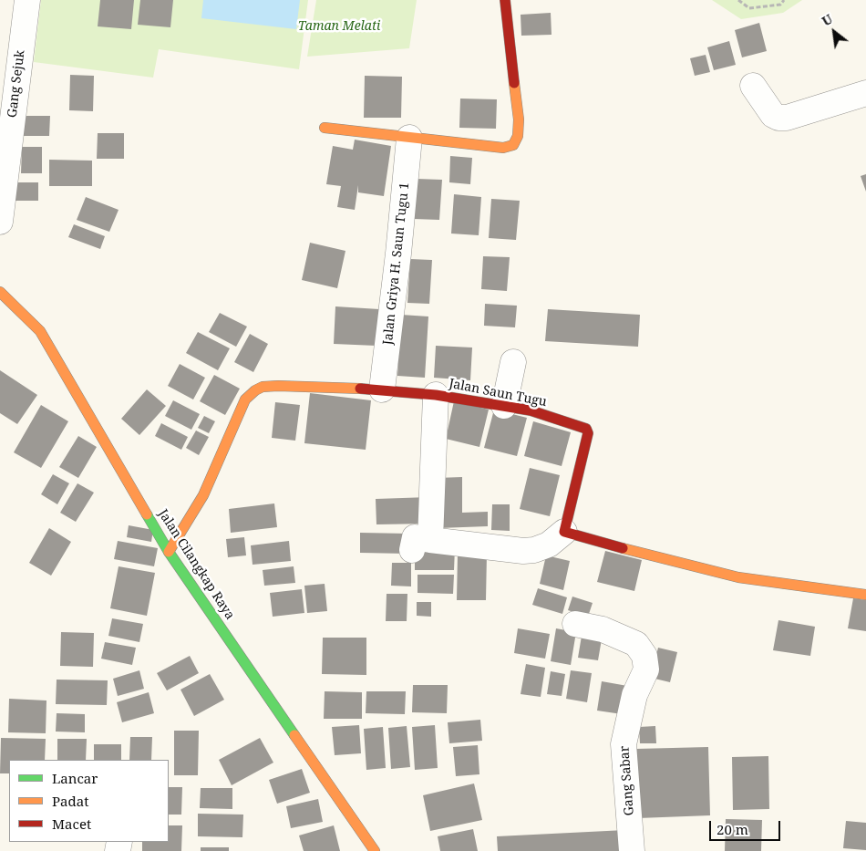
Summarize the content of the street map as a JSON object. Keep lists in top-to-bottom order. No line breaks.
{"streets":{"street":["Gang Sejuk","Jalan Griya H. Saun Tugu 1","Jalan Saun Tugu","Jalan Cilangkap Raya","Gang Sabar"]},"crossings":[["Jalan Griya H. Saun Tugu 1","Jalan Saun Tugu"],["Jalan Saun Tugu","Jalan Cilangkap Raya"]],"parks":["Taman Melati"],"legend":["Lancar","Padat","Macet"],"scale_bar":"20 m","north":"top left"}
